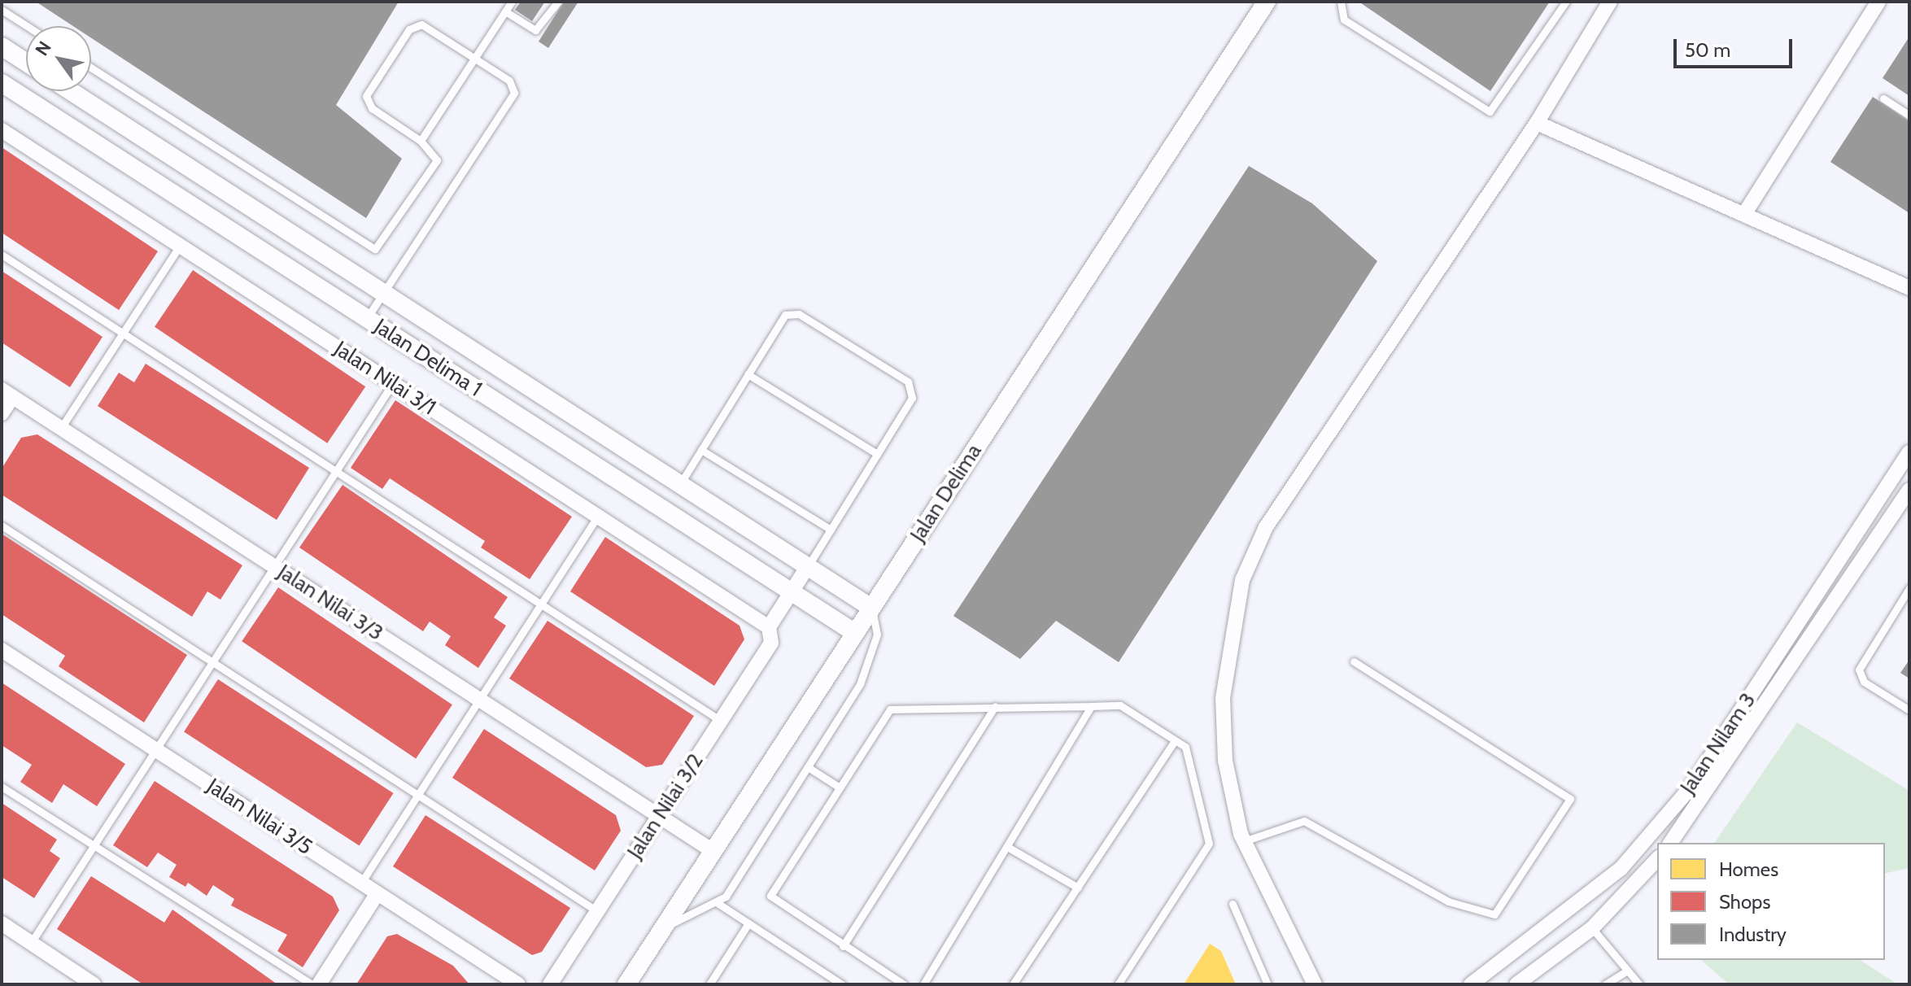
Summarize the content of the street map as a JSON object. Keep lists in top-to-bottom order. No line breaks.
{"streets":{"street":["Jalan Delima 1","Jalan Nilai 3/1","Jalan Delima","Jalan Nilai 3/3","Jalan Nilam 3","Jalan Nilai 3/2","Jalan Nilai 3/5"]},"crossings":[["Jalan Delima 1","Jalan Delima"],["Jalan Nilai 3/1","Jalan Nilai 3/2"],["Jalan Delima","Jalan Nilai 3/3"],["Jalan Nilai 3/3","Jalan Nilai 3/2"]],"legend":["Homes","Shops","Industry"],"scale_bar":"50 m","north":"top left"}
